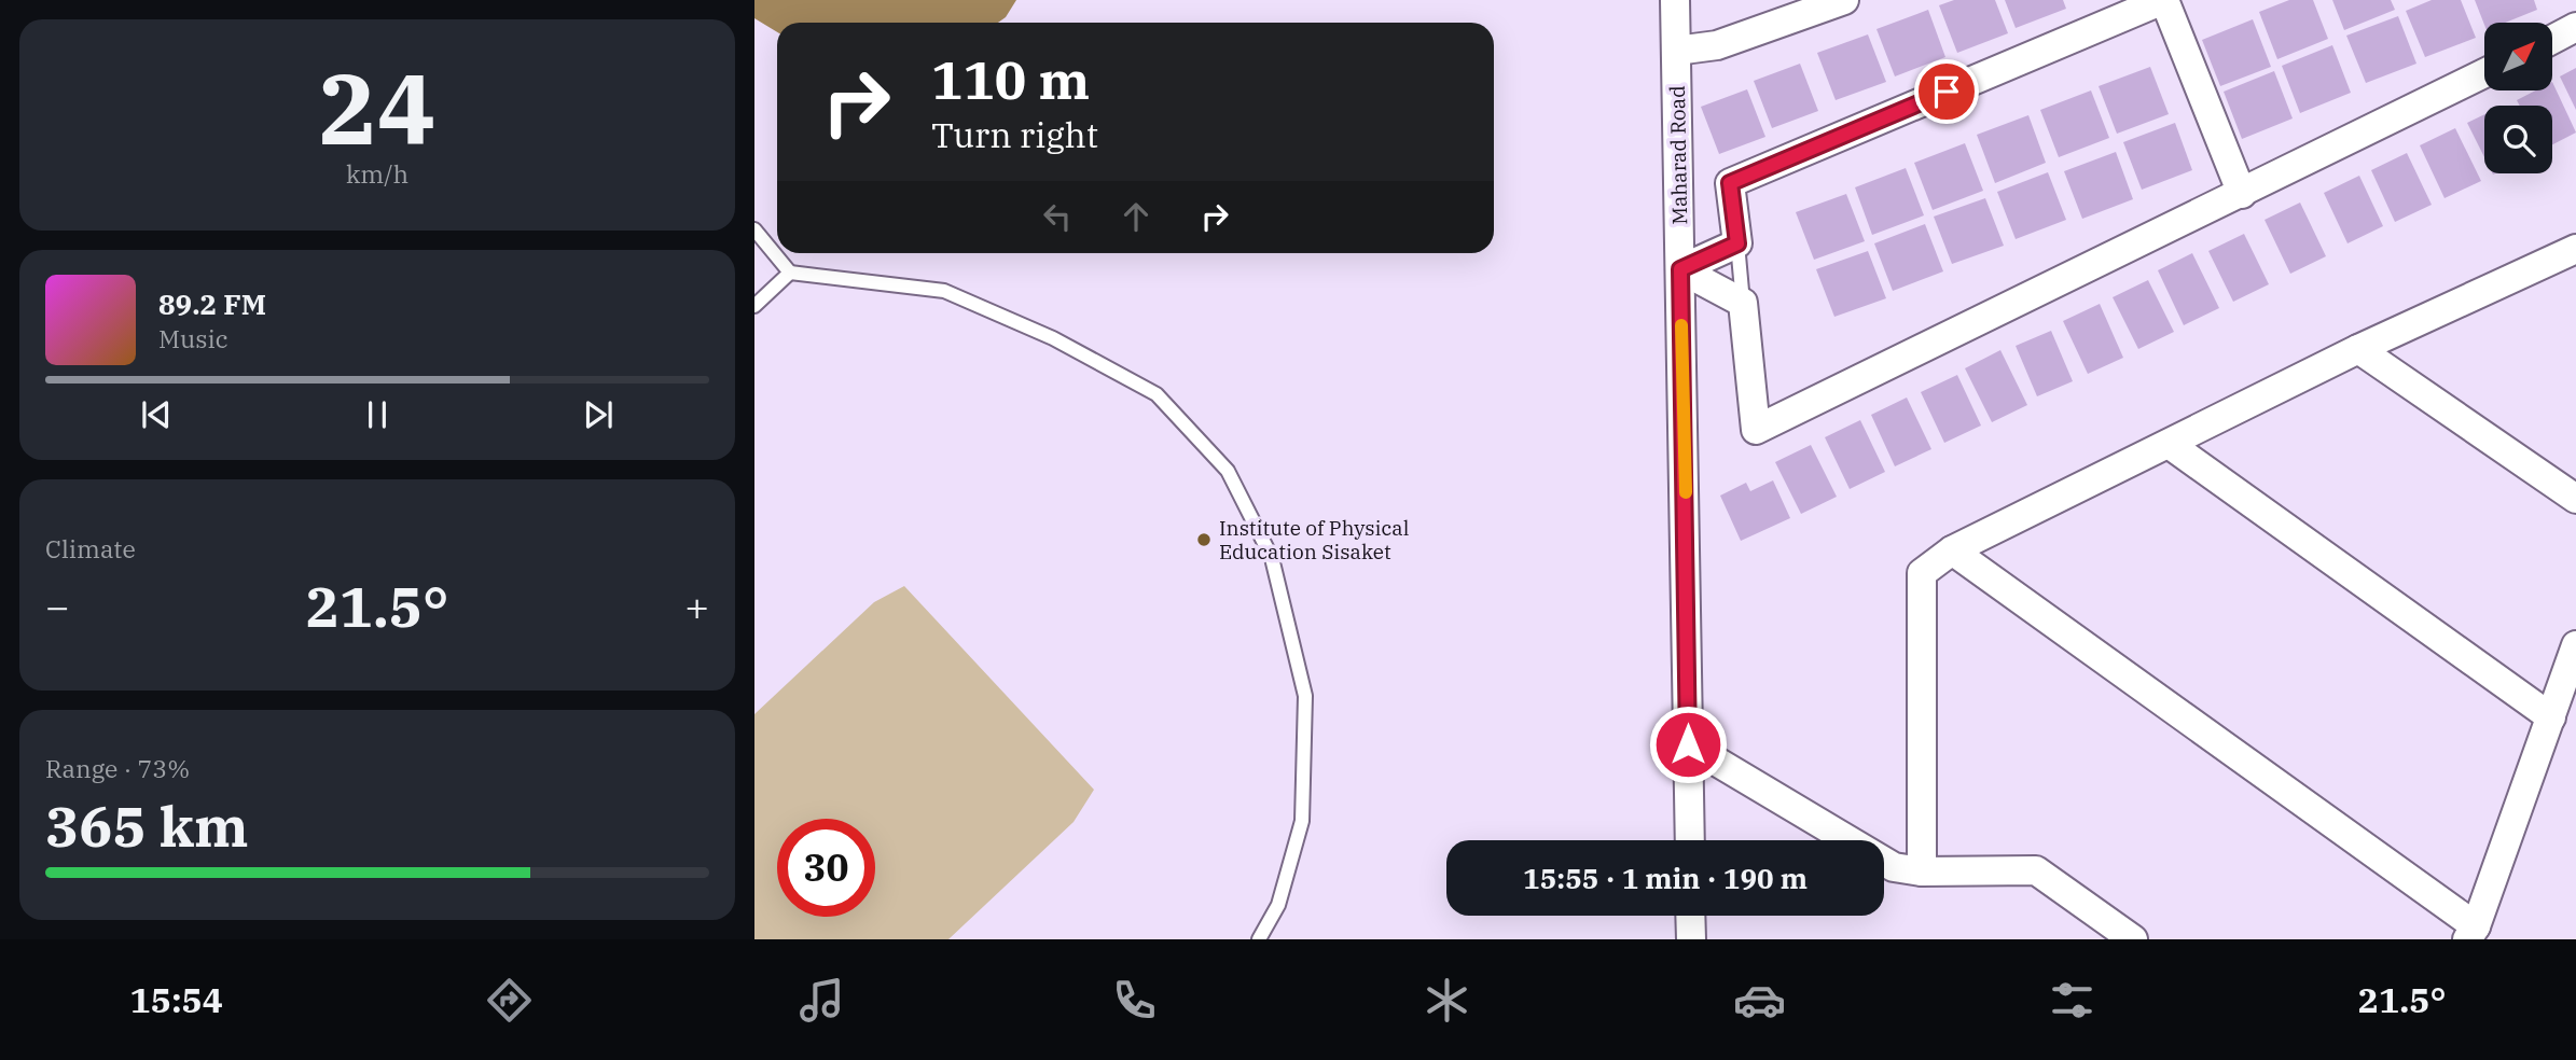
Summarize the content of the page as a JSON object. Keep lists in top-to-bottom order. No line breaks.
{"streets":{"street":["Maharad Road"]},"places":["Institute of Physical Education Sisaket"],"north":"top right","page":{"tile":[["24","km/h"],"Climate",["Range · 73%","365 km"]],"turn":["110 m","Turn right"],"song":["89.2 FM","Music"],"heat":["−","21.5°","+"],"limit":"30","trip":"15:55 · 1 min · 190 m","tabs":["15:54","21.5°"]}}
